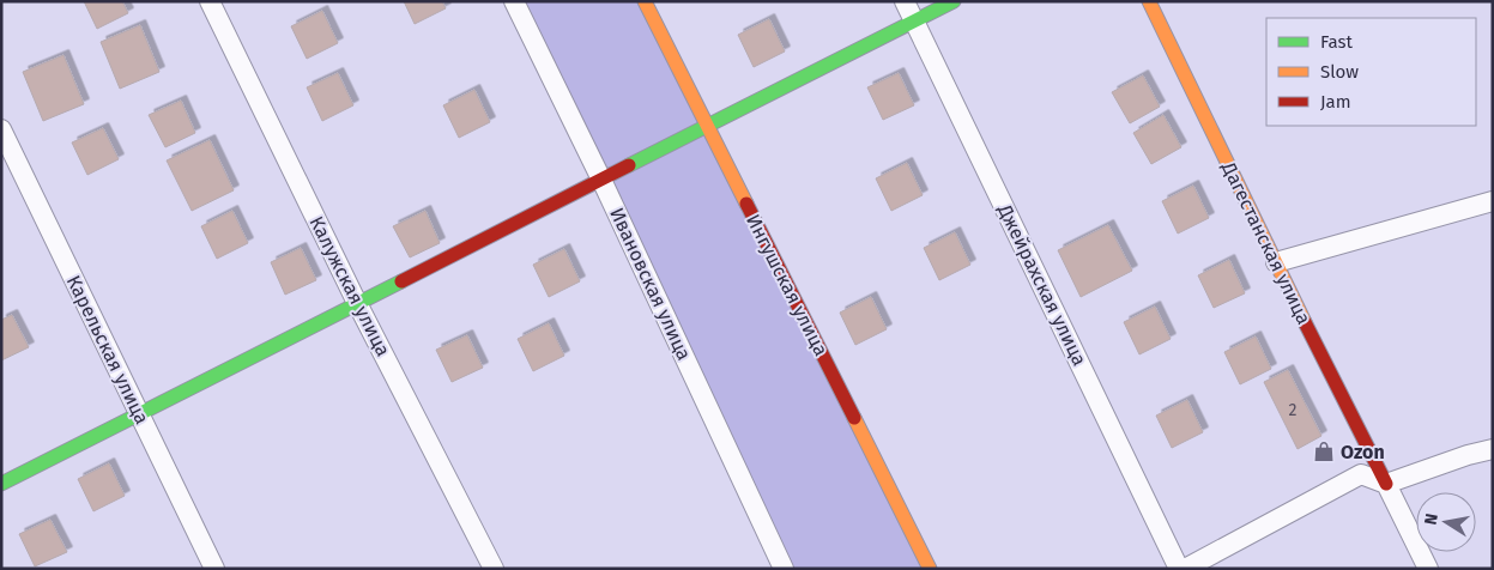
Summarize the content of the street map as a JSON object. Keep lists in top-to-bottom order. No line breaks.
{"streets":{"street":["Дагестанская улица","Ивановская улица","Ингушская улица","Джейрахская улица","Калужская улица","Карельская улица"]},"places":{"shop":["Ozon"]},"house_numbers":["2"],"legend":["Fast","Slow","Jam"],"north":"left"}
